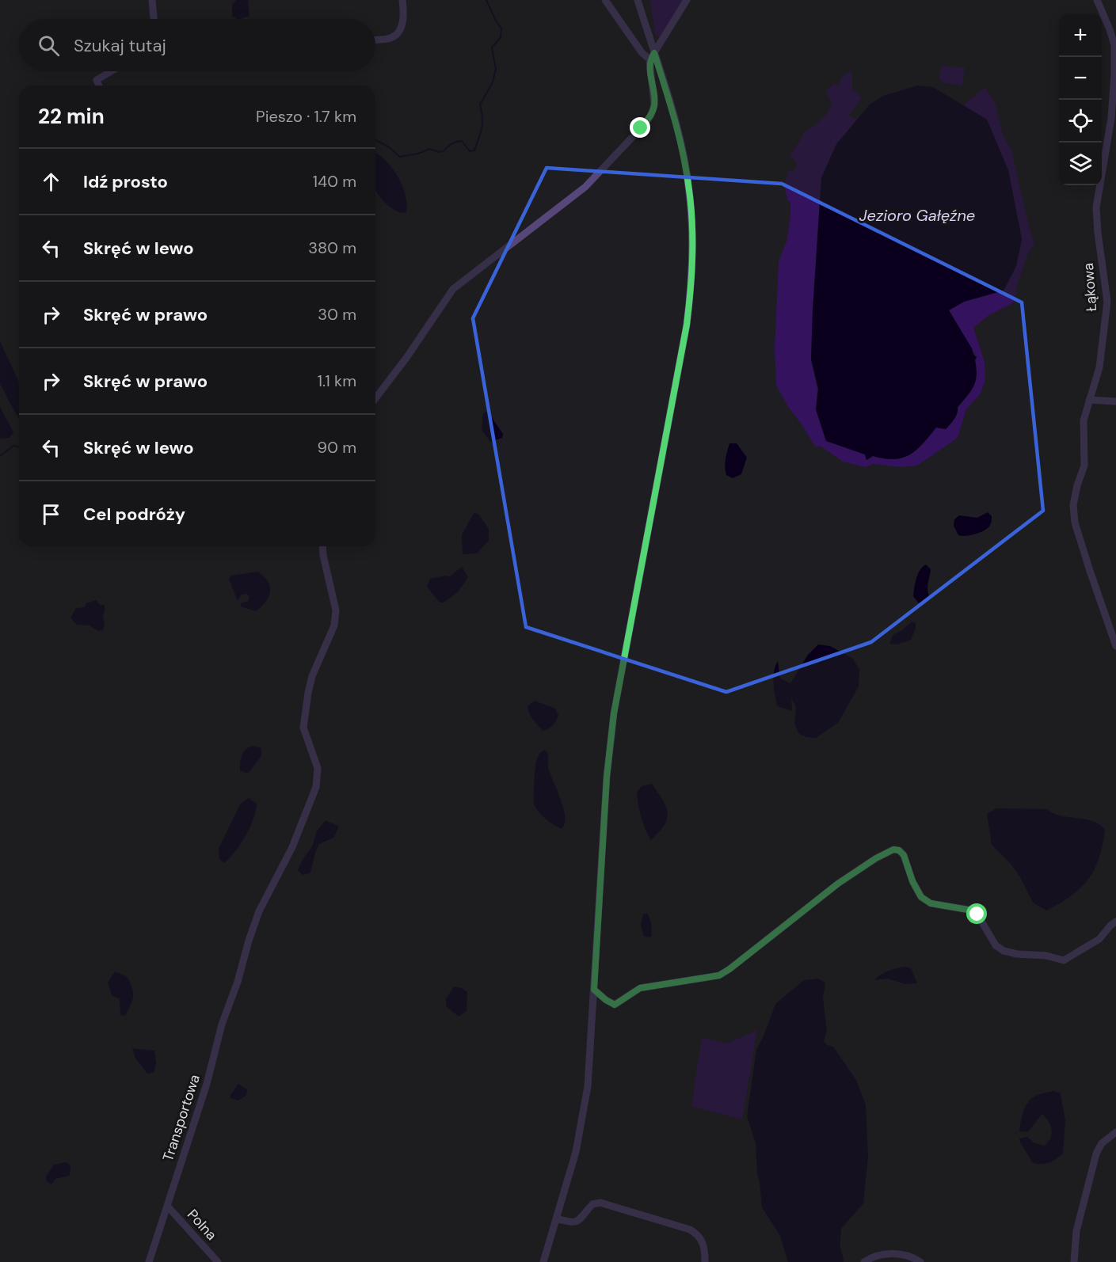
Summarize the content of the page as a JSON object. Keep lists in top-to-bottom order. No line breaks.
{"streets":{"street":["Łąkowa","Transportowa","Polna"]},"crossings":[["Transportowa","Polna"]],"water":["Jezioro Gałęźne"],"page":{"map_buttons":["+","−"],"search":"Szukaj tutaj","heading":["22 min","Pieszo · 1.7 km"],"list":[["Idź prosto","140 m"],["Skręć w lewo","380 m"],["Skręć w prawo","30 m"],["Skręć w prawo","1.1 km"],["Skręć w lewo","90 m"],"Cel podróży"]}}
